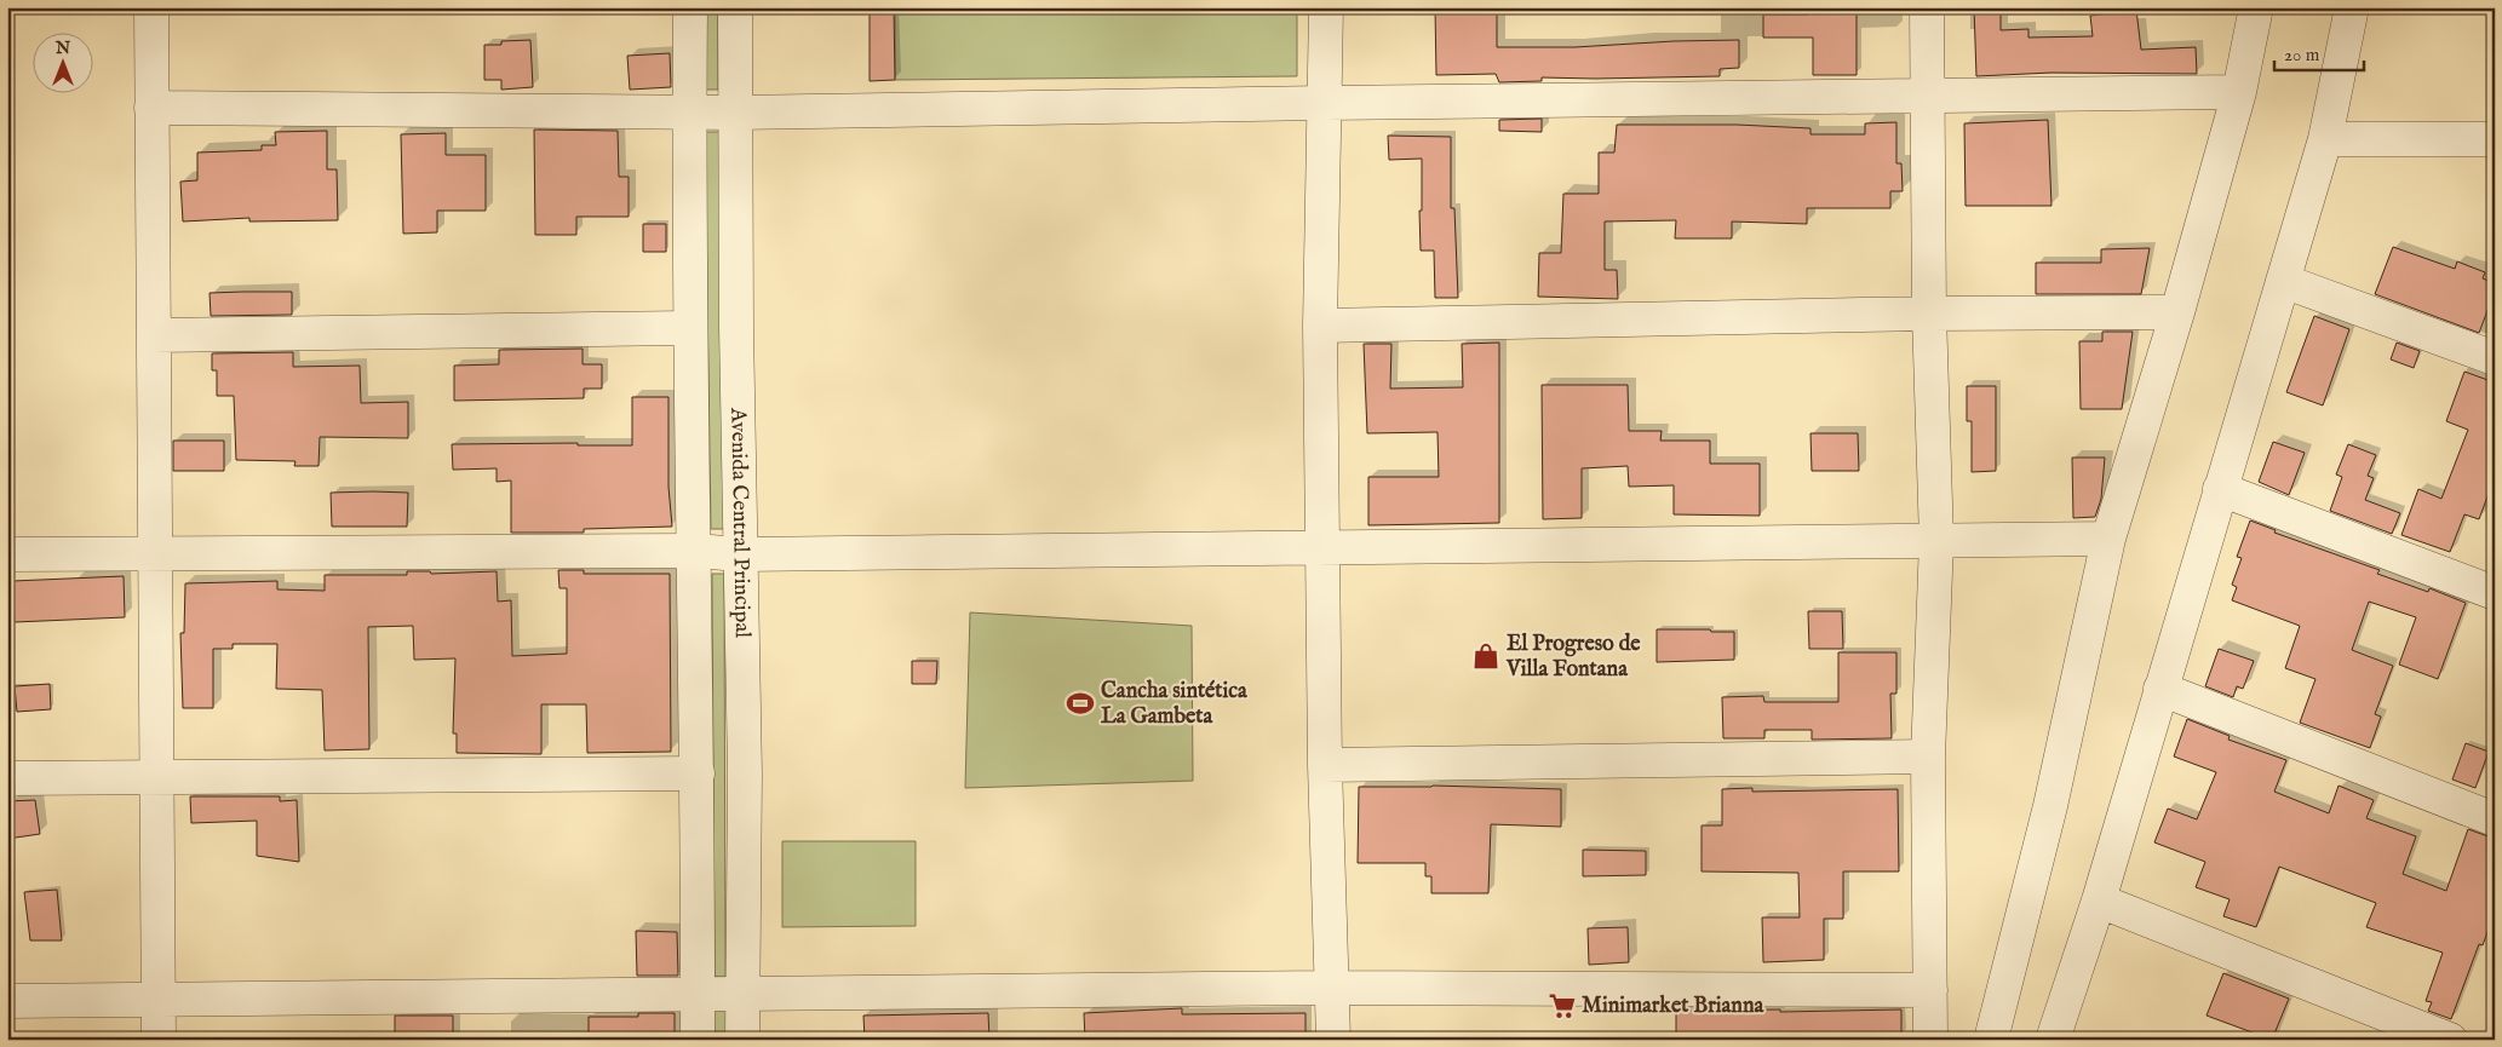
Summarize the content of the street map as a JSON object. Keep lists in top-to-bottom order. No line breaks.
{"streets":{"street":["Avenida Central Principal"]},"places":{"shop":["El Progreso de Villa Fontana"],"sports":["Cancha sintética La Gambeta"],"supermarket":["Minimarket Brianna"]},"scale_bar":"20 m","north":"top"}
